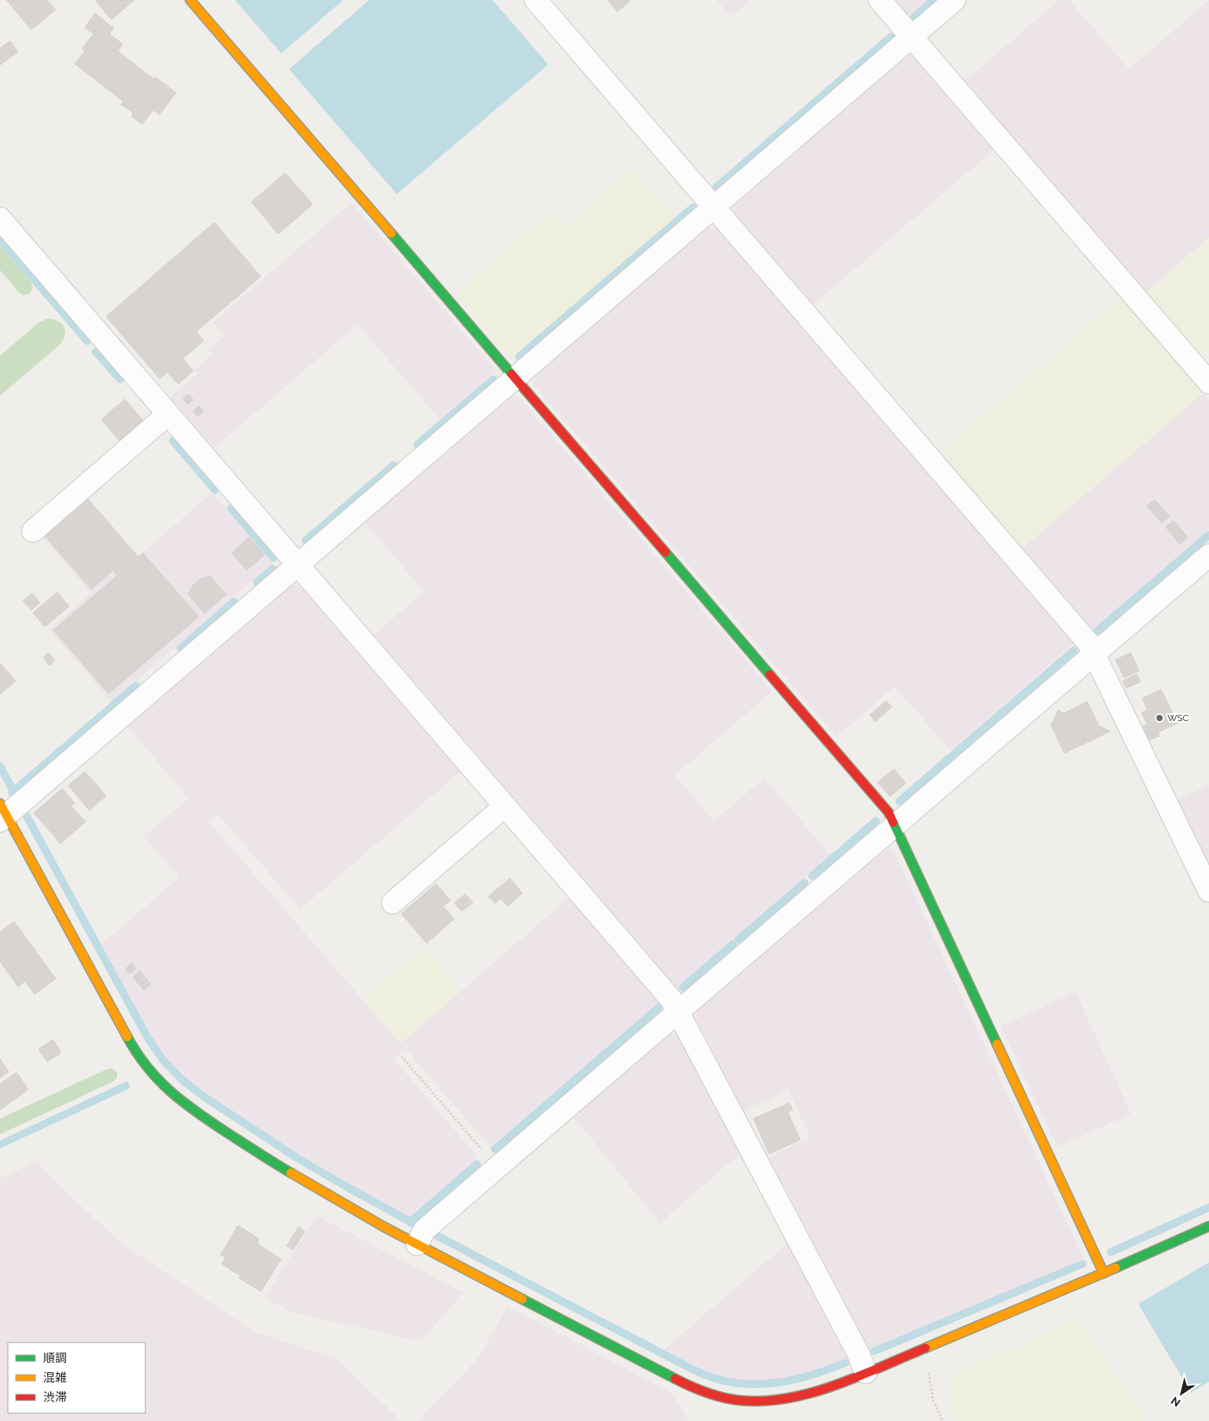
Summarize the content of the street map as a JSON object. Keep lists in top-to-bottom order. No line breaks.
{"places":["WSC"],"legend":["順調","混雑","渋滞"],"north":"bottom left"}
